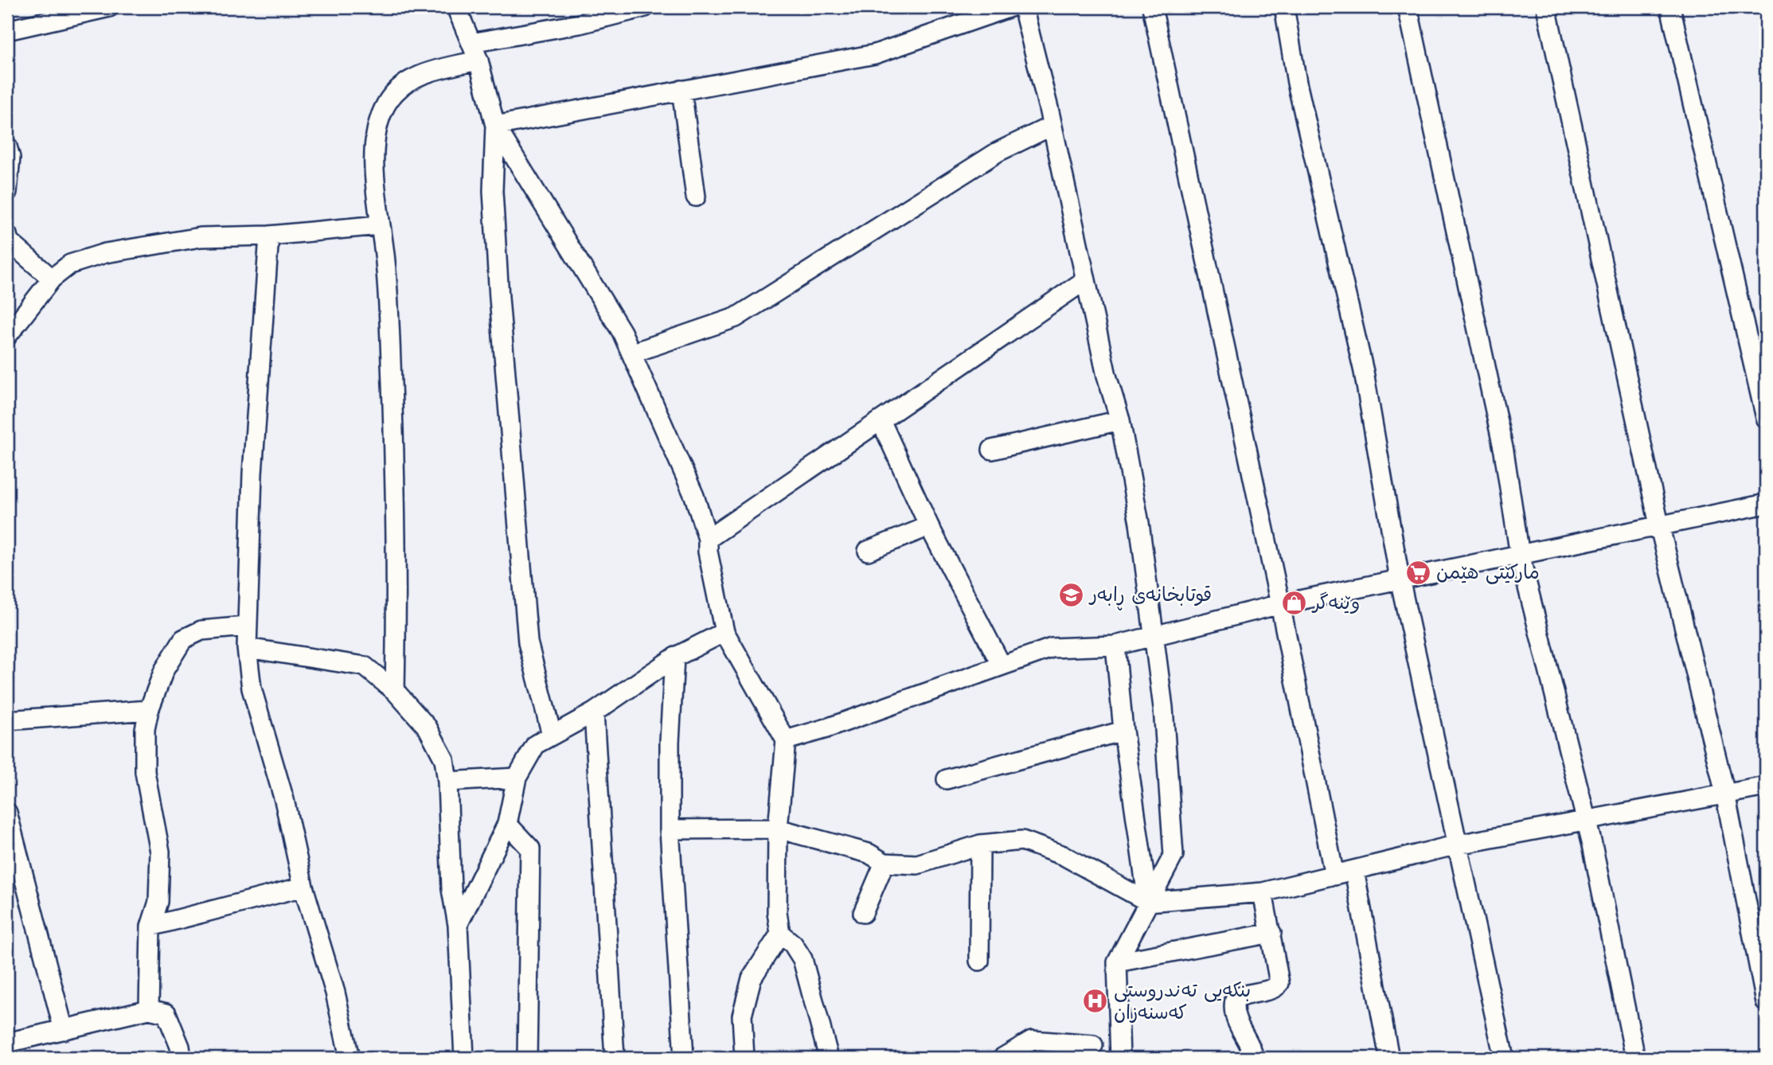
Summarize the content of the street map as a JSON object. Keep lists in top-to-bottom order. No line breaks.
{"places":{"supermarket":["مارکێتی هێمن"],"school or university":["قوتابخانەی ڕابەر"],"shop":["وێنەگر"],"hospital":["بنکەیی تەندروستی کەسنەزان"]}}
